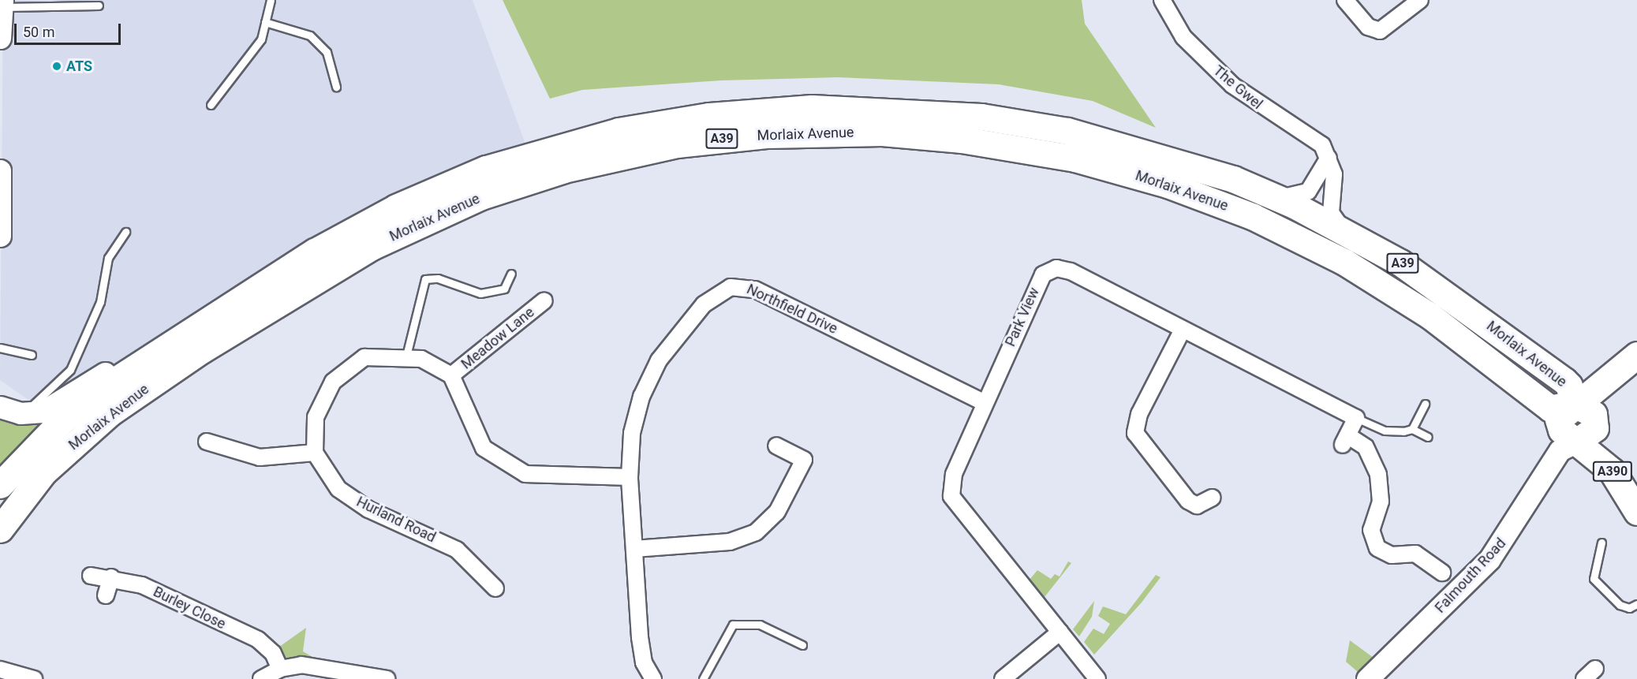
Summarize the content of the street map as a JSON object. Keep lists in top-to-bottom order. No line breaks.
{"streets":{"highway":["Morlaix Avenue","A39","A390"],"street":["The Gwel","Northfield Drive","Park View","Meadow Lane","Hurland Road","Falmouth Road","Burley Close"]},"crossings":[["The Gwel","Morlaix Avenue"],["Morlaix Avenue","A39"],["Northfield Drive","Park View"],["A390","Falmouth Road"]],"places":["ATS"],"scale_bar":"50 m"}
